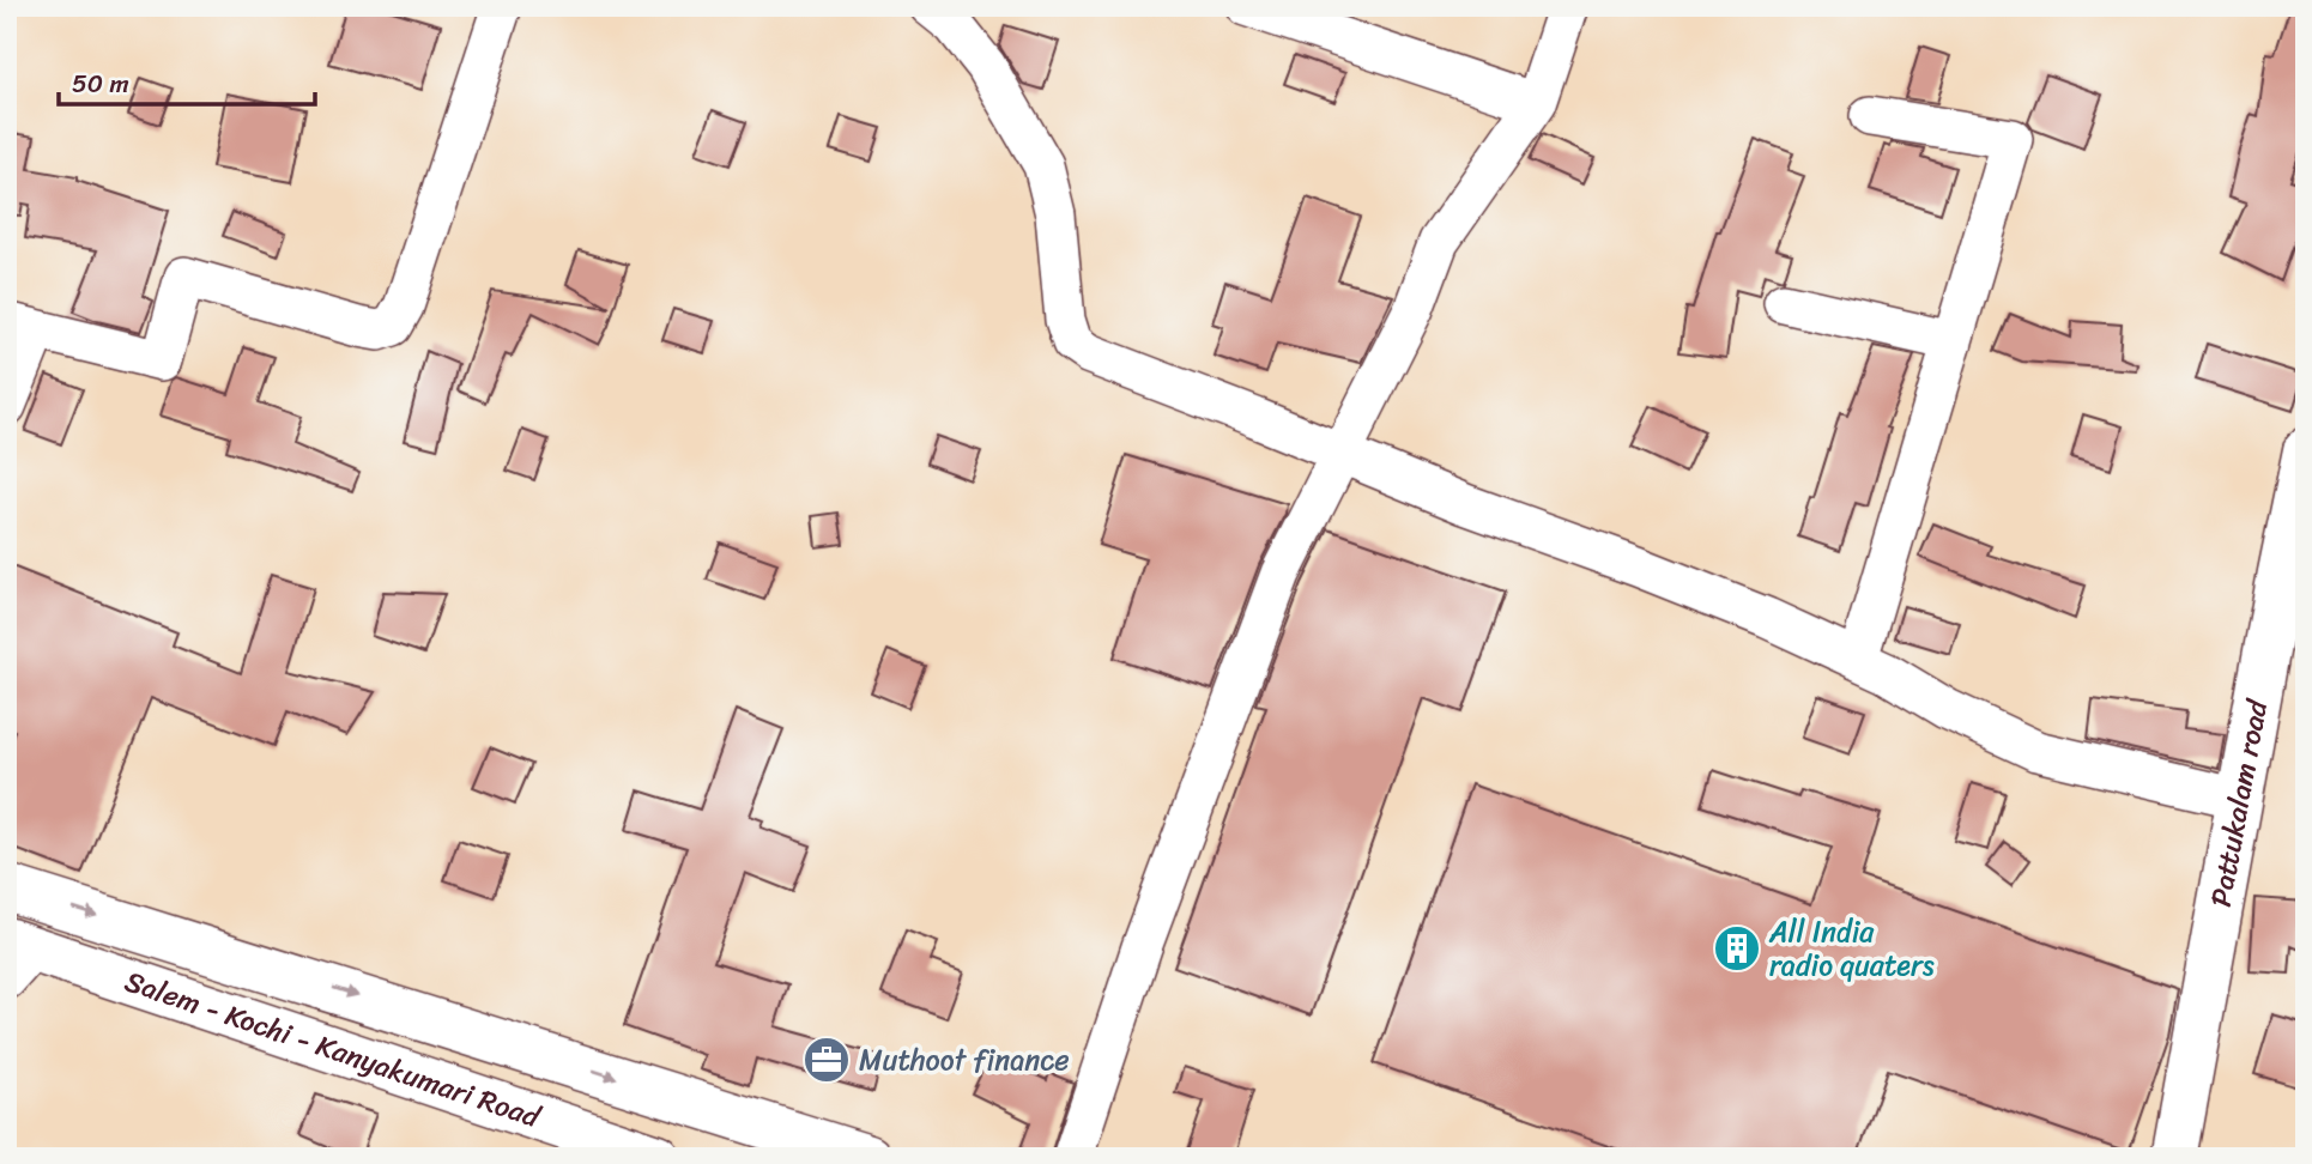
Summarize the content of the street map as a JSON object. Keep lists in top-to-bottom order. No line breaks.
{"streets":{"main road":["Pattukalam road","Salem - Kochi - Kanyakumari Road"]},"places":{"building":["All India radio quaters"],"office":["Muthoot finance"]},"scale_bar":"50 m"}
